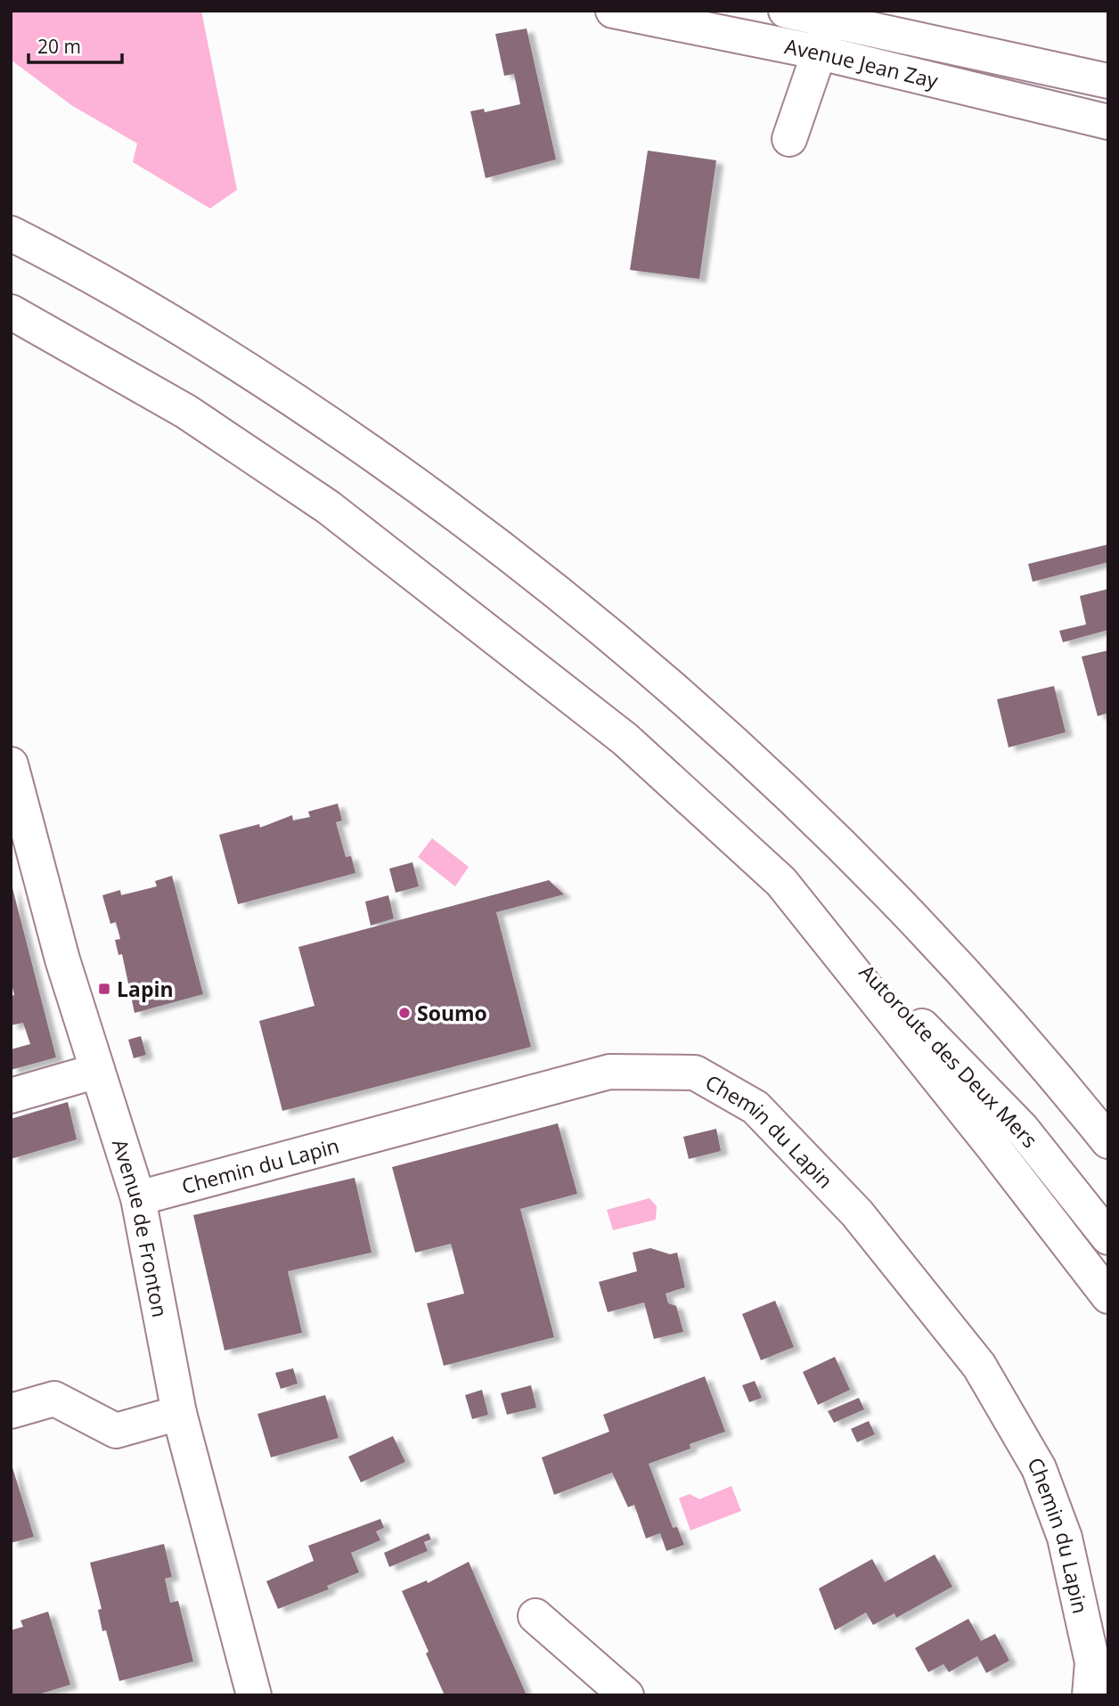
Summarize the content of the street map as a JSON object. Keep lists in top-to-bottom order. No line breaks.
{"streets":{"main road":["Avenue Jean Zay","Autoroute des Deux Mers","Chemin du Lapin","Avenue de Fronton"]},"crossings":[["Chemin du Lapin","Avenue de Fronton"]],"places":{"transit":["Lapin"],"other":["Soumo"]},"scale_bar":"20 m"}
